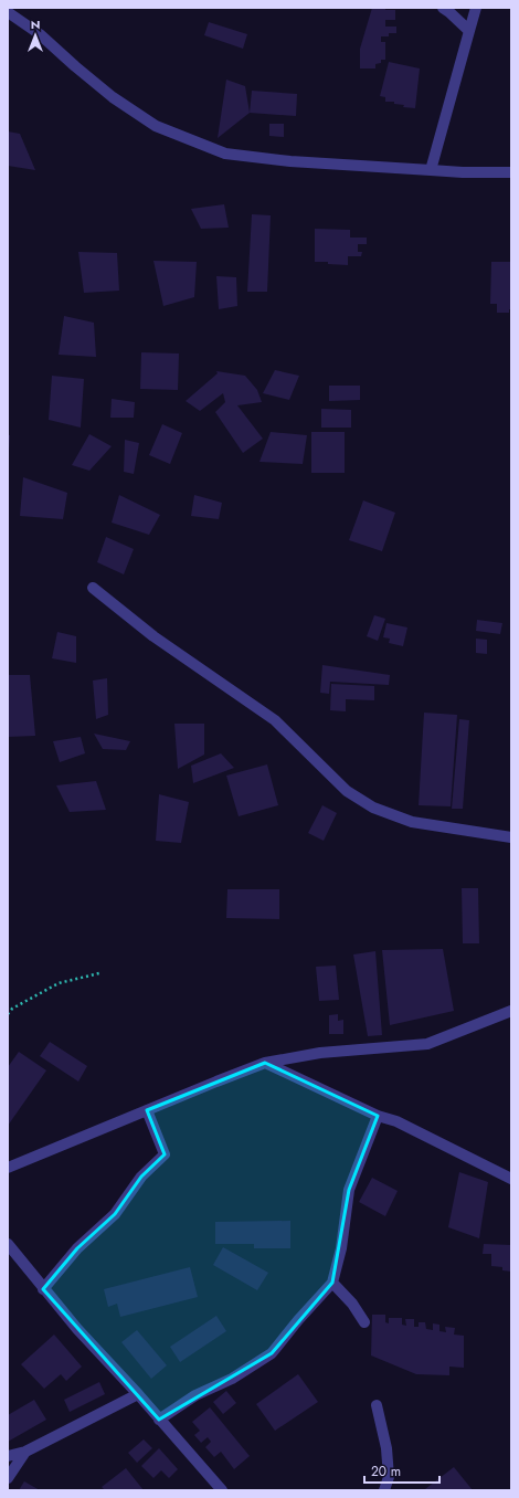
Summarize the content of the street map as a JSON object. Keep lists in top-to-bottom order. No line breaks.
{"scale_bar":"20 m","north":"top"}
